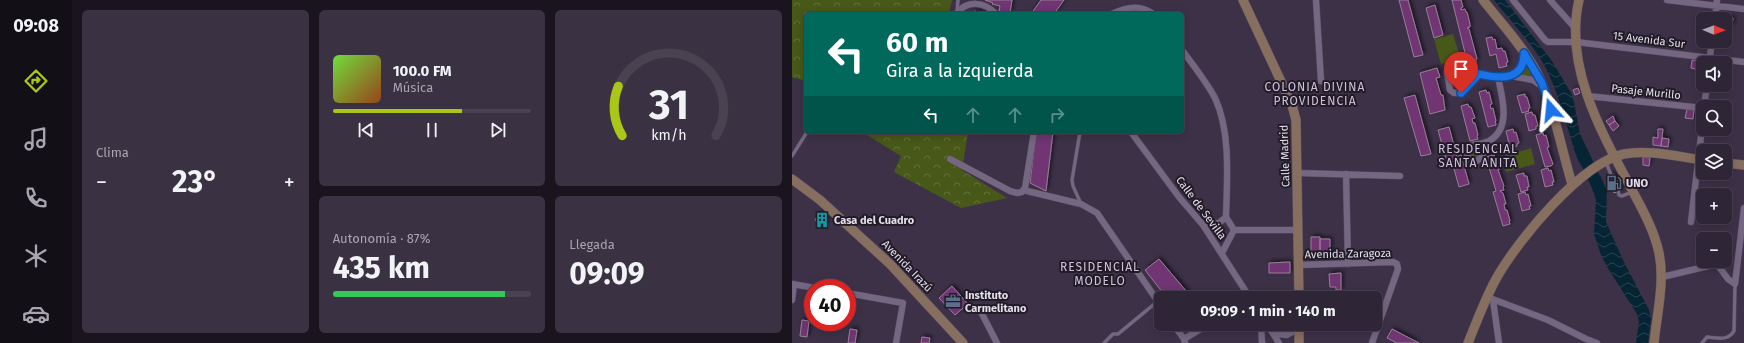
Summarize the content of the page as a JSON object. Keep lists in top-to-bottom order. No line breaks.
{"streets":{"street":["15 Avenida Sur","Pasaje Murillo","Calle Madrid","Calle de Sevilla","Avenida Zaragoza","Avenida Irazú"]},"crossings":[["Calle Madrid","Avenida Zaragoza"]],"districts":["COLONIA DIVINA PROVIDENCIA","RESIDENCIAL SANTA ANITA","RESIDENCIAL MODELO"],"places":{"fuel station":["UNO"],"building":["Casa del Cuadro"],"office":["Instituto Carmelitano"]},"north":"right","page":{"tabs":"09:08","tile":["Clima",["Autonomía · 87%","435 km"],["Llegada","09:09"]],"map_buttons":["+","−"],"turn":["60 m","Gira a la izquierda"],"song":["100.0 FM","Música"],"heat":["−","23°","+"],"limit":"40","trip":"09:09 · 1 min · 140 m","gauge":["31","km/h"]}}
